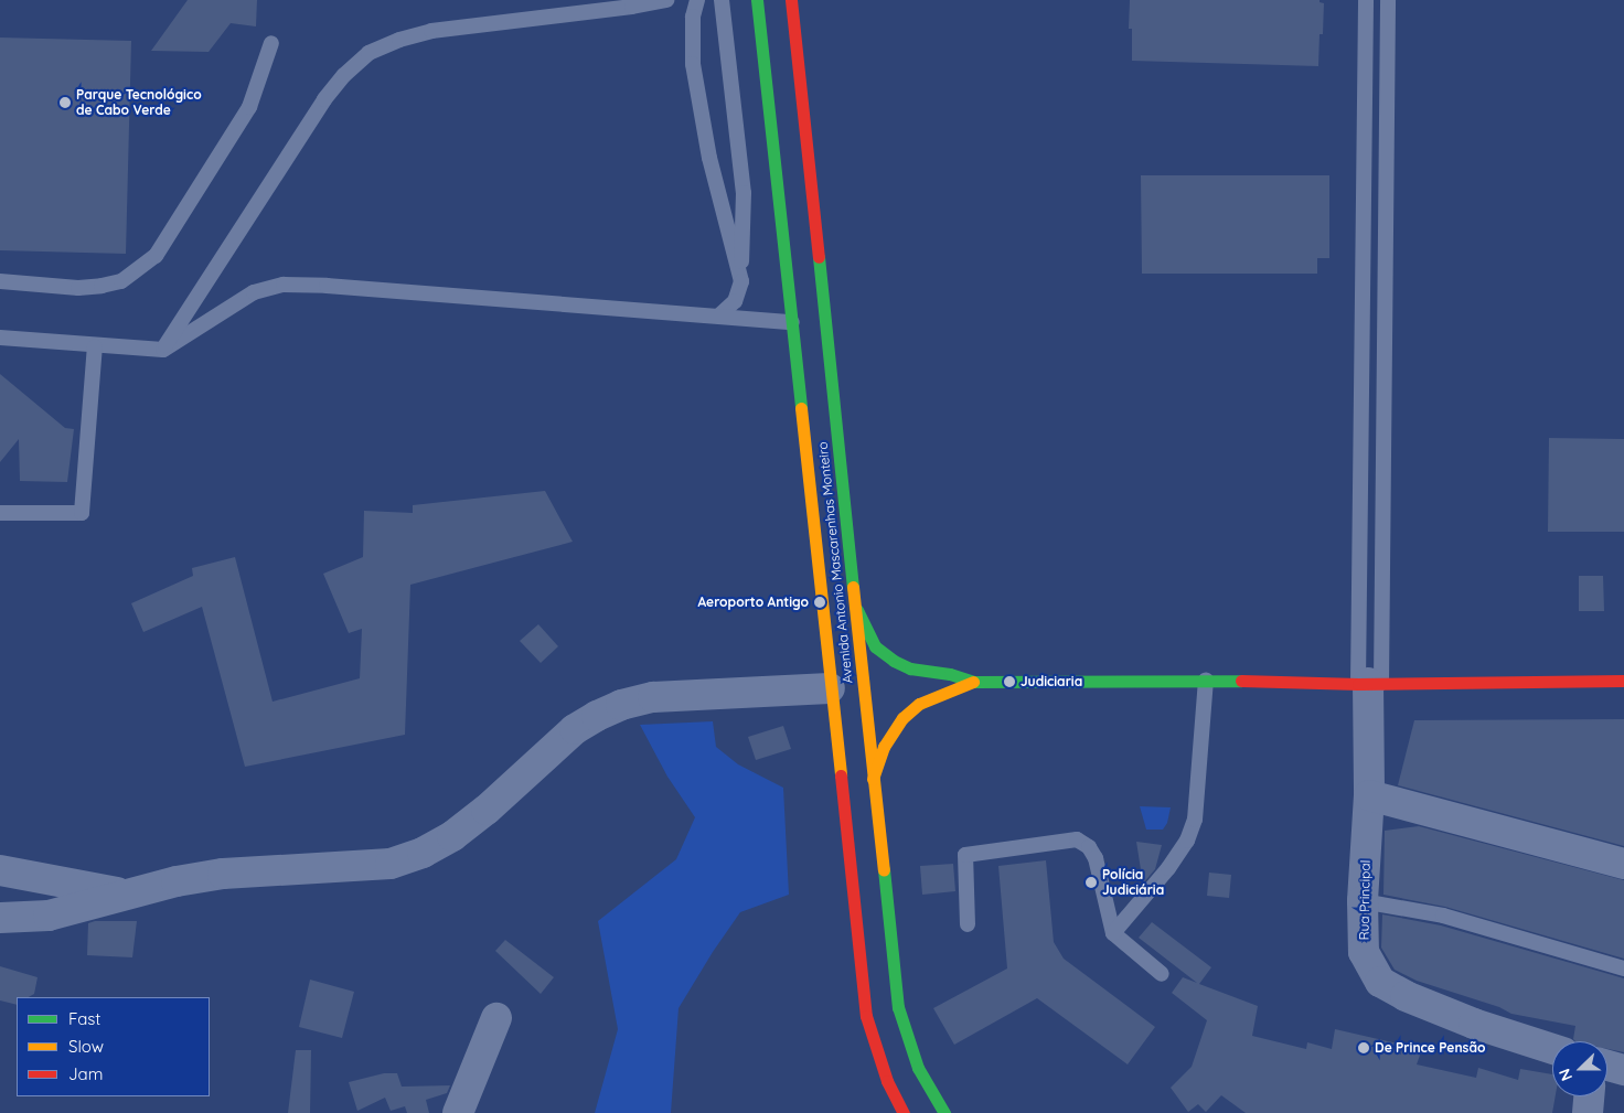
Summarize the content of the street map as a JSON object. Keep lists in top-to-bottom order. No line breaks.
{"streets":{"main road":["Avenida Antonio Mascarenhas Monteiro"],"street":["Rua Principal"]},"places":["Parque Tecnológico de Cabo Verde","Aeroporto Antigo","Judiciaria","Polícia Judiciária","De Prince Pensão"],"legend":["Fast","Slow","Jam"],"north":"left"}
